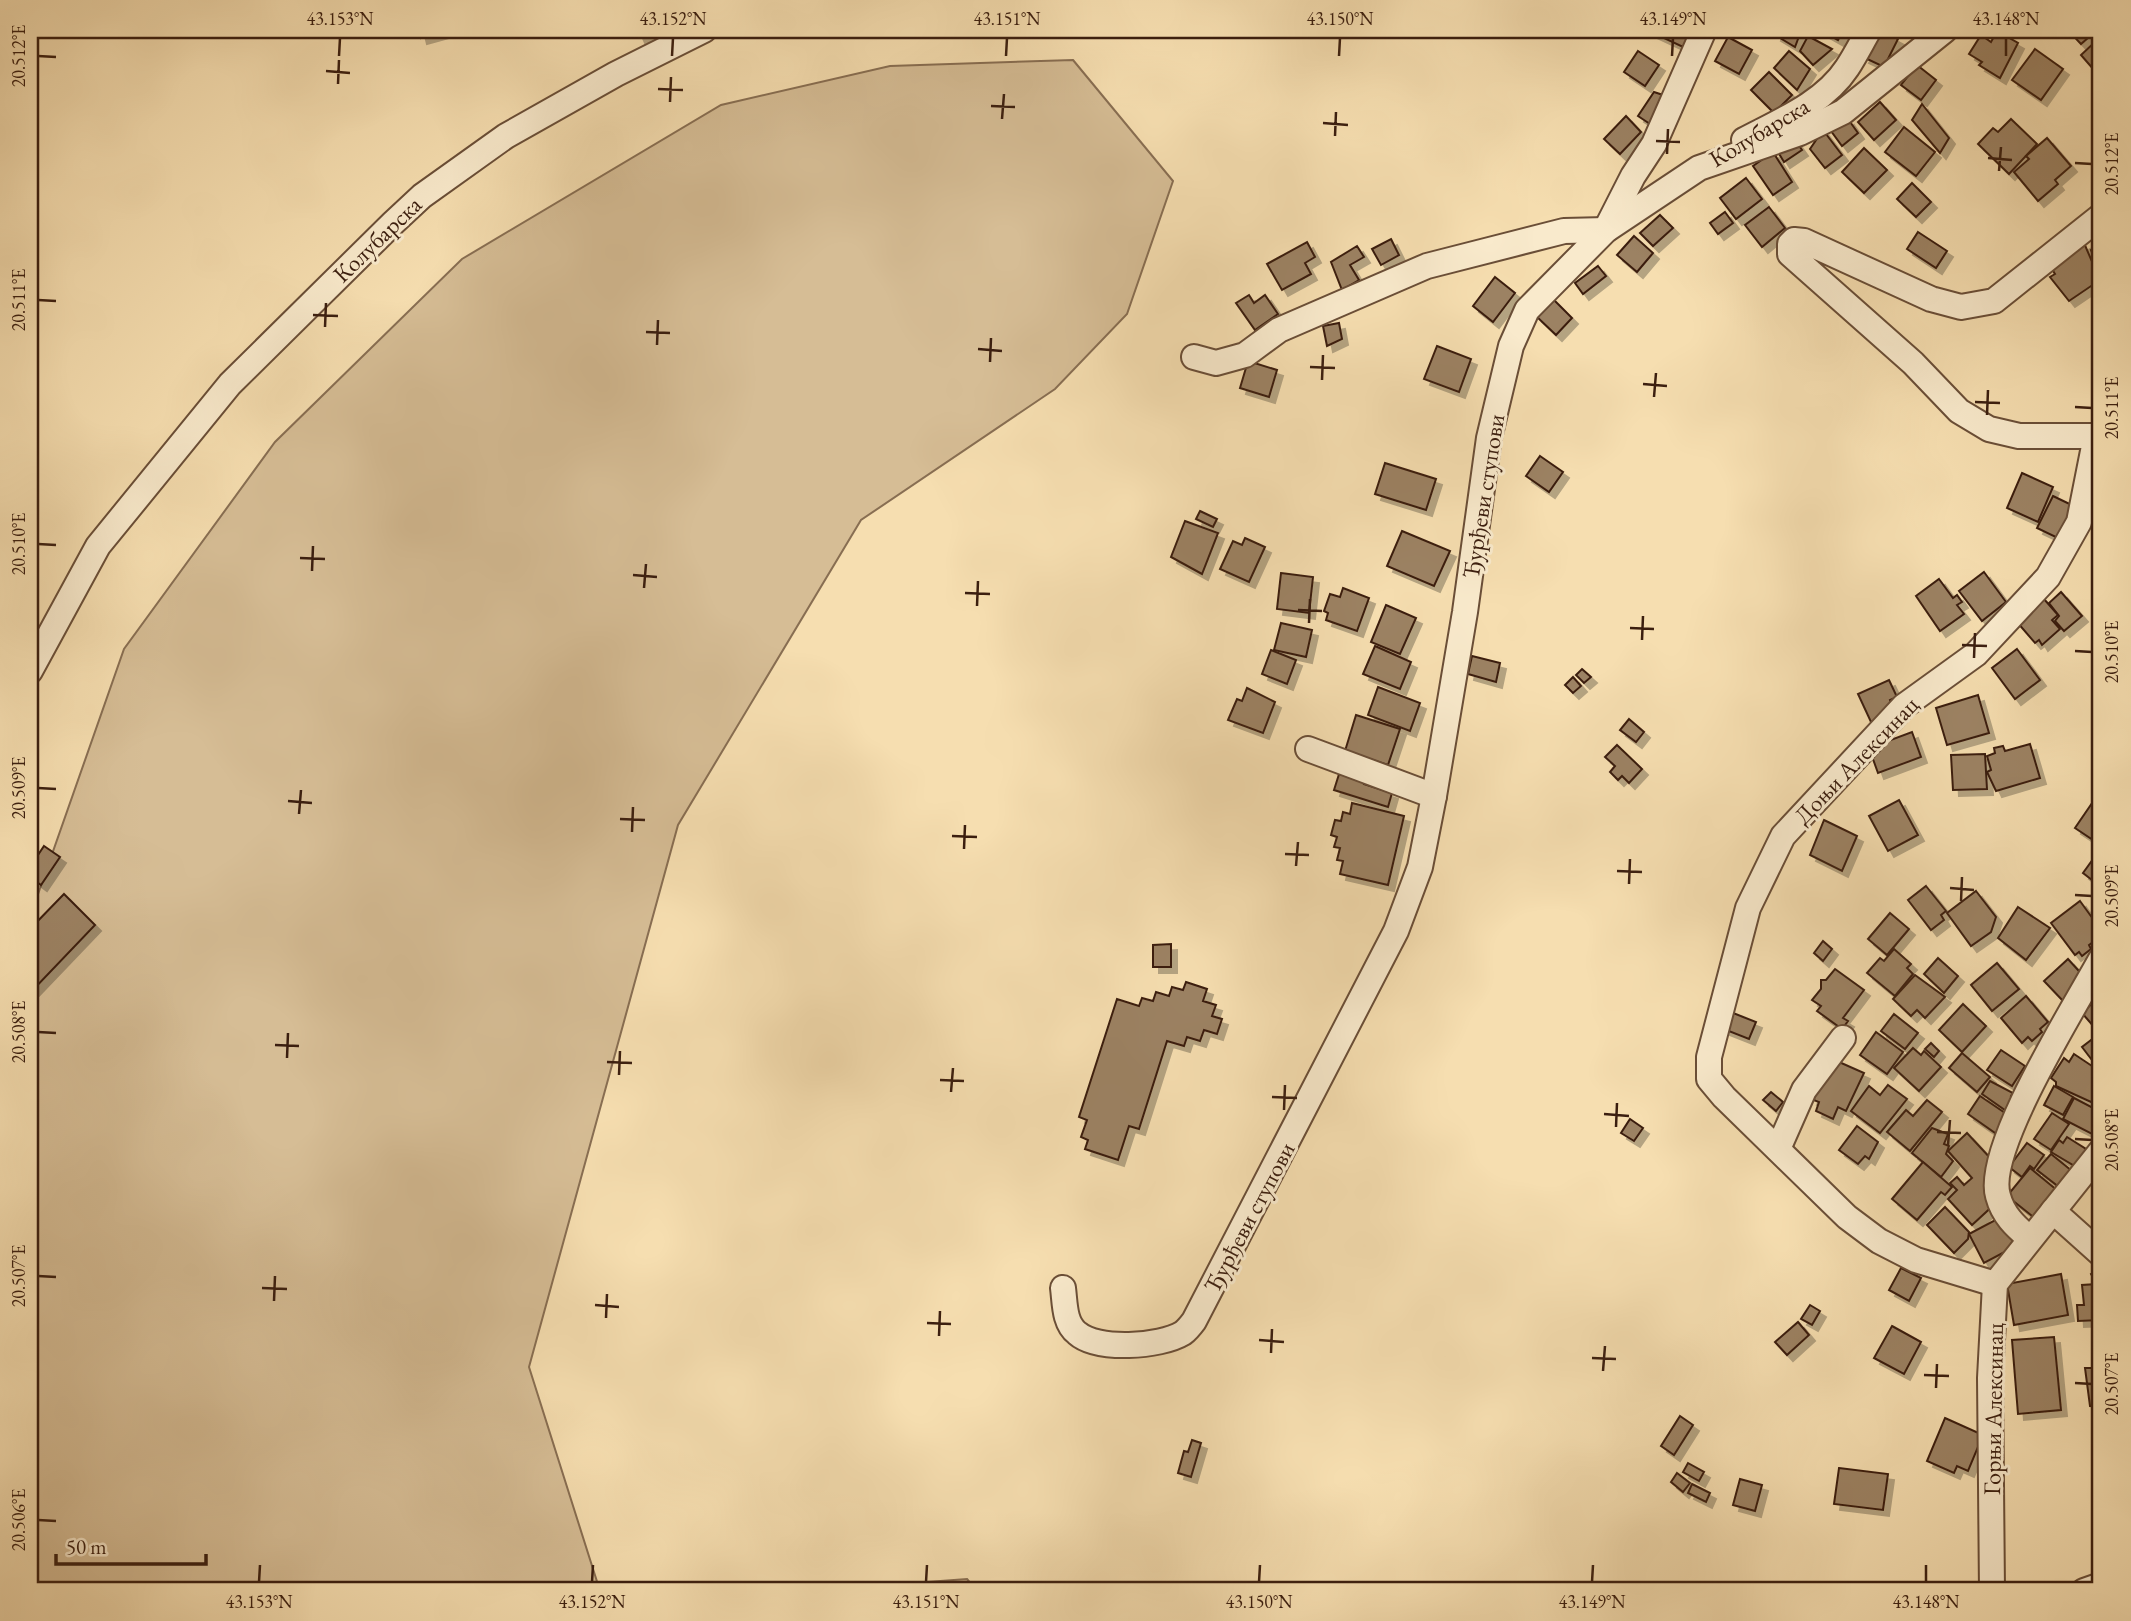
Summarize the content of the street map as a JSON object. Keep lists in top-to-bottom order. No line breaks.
{"streets":{"street":["Колубарска","Ђурђеви ступови","Доњи Алексинац","Горњи Алексинац"]},"crossings":[["Колубарска","Ђурђеви ступови"]],"scale_bar":"50 m","coordinates":["43.153°N","43.152°N","43.151°N","43.150°N","43.149°N","43.148°N","20.512°E","20.511°E","20.510°E","20.509°E","20.508°E","20.507°E","20.506°E"]}
